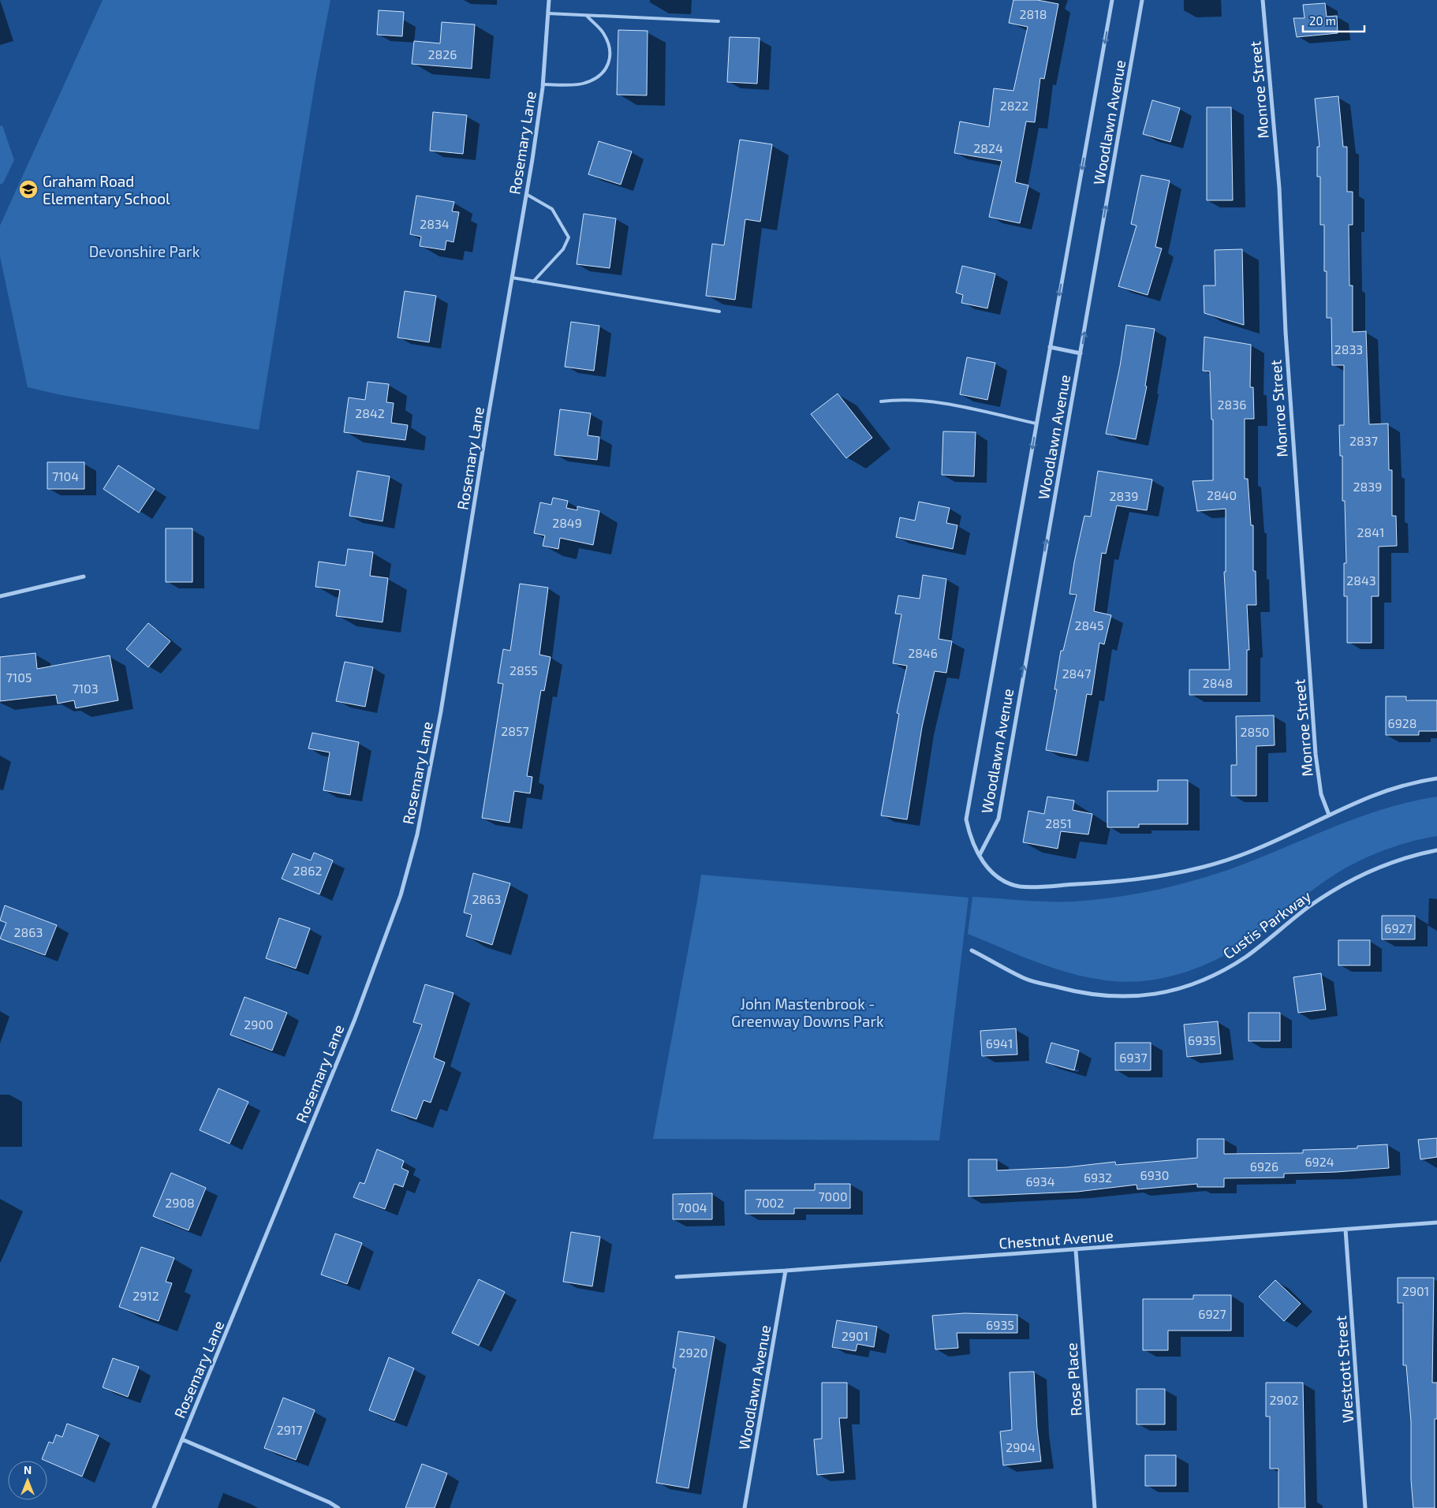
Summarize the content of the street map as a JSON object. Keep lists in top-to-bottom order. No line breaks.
{"streets":{"street":["Monroe Street","Woodlawn Avenue","Rosemary Lane","Custis Parkway","Chestnut Avenue","Westcott Street","Rose Place"]},"crossings":[["Woodlawn Avenue","Chestnut Avenue"],["Chestnut Avenue","Westcott Street"],["Chestnut Avenue","Rose Place"]],"parks":["Devonshire Park","John Mastenbrook - Greenway Downs Park"],"places":{"school or university":["Graham Road Elementary School"]},"house_numbers":["2818","2826","2822","2824","2834","2833","2836","2842","2837","7104","2839","2840","2839","2849","2841","2843","2845","2846","2855","2847","7105","2848","7103","6928","2857","2850","2851","2862","2863","6927","2863","2900","6935","6941","6937","6924","6926","6930","6932","6934","7000","2908","7002","7004","2901","2912","6927","6935","2901","2920","2902","2917","2904"],"scale_bar":"20 m","north":"top"}
